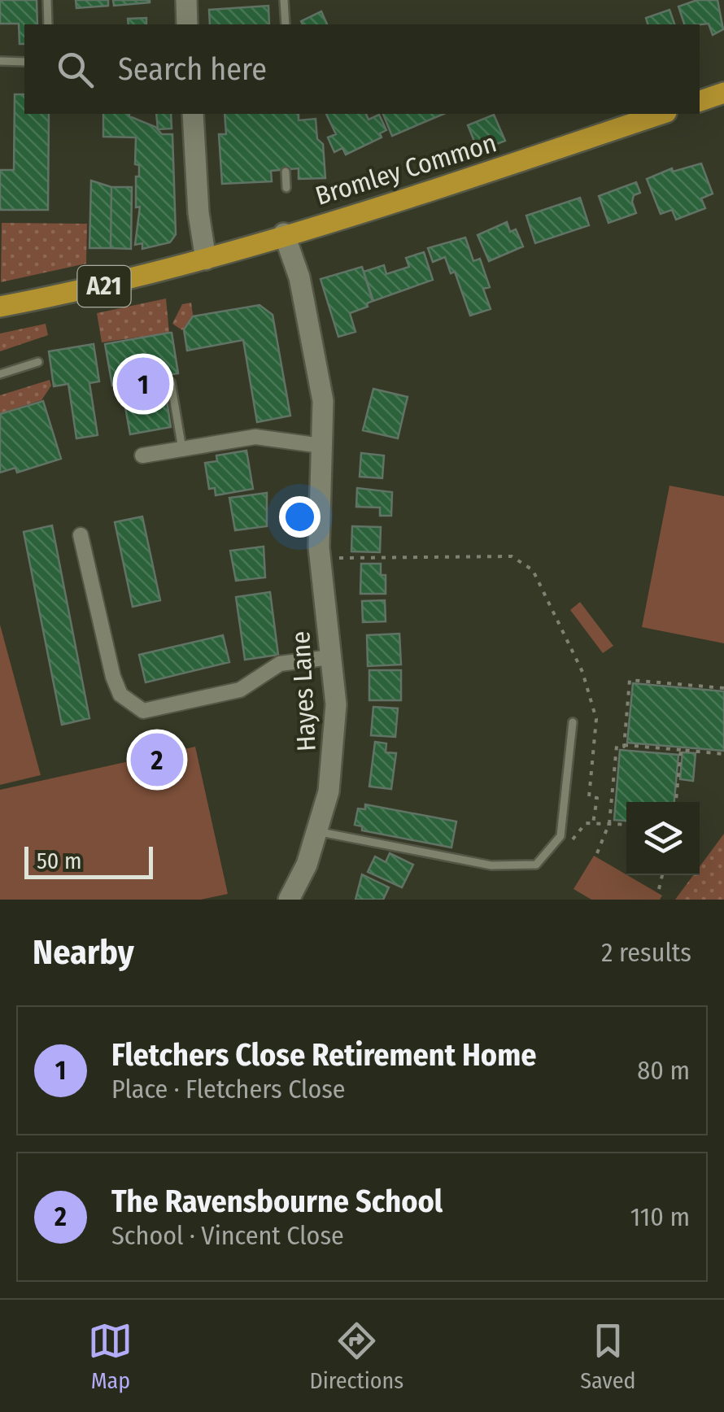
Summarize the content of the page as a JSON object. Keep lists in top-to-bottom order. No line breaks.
{"streets":{"main road":["Bromley Common","A21","Hayes Lane"]},"crossings":[["Bromley Common","A21"],["Bromley Common","Hayes Lane"]],"scale_bar":"50 m","page":{"search":"Search here","pins":["1","2"],"scale":"50 m","heading":["Nearby","2 results"],"list":[{"mark":"1","name":"Fletchers Close Retirement Home","note":"Place · Fletchers Close","value":"80 m"},{"mark":"2","name":"The Ravensbourne School","note":"School · Vincent Close","value":"110 m"}],"nav":["Map","Directions","Saved"]}}
